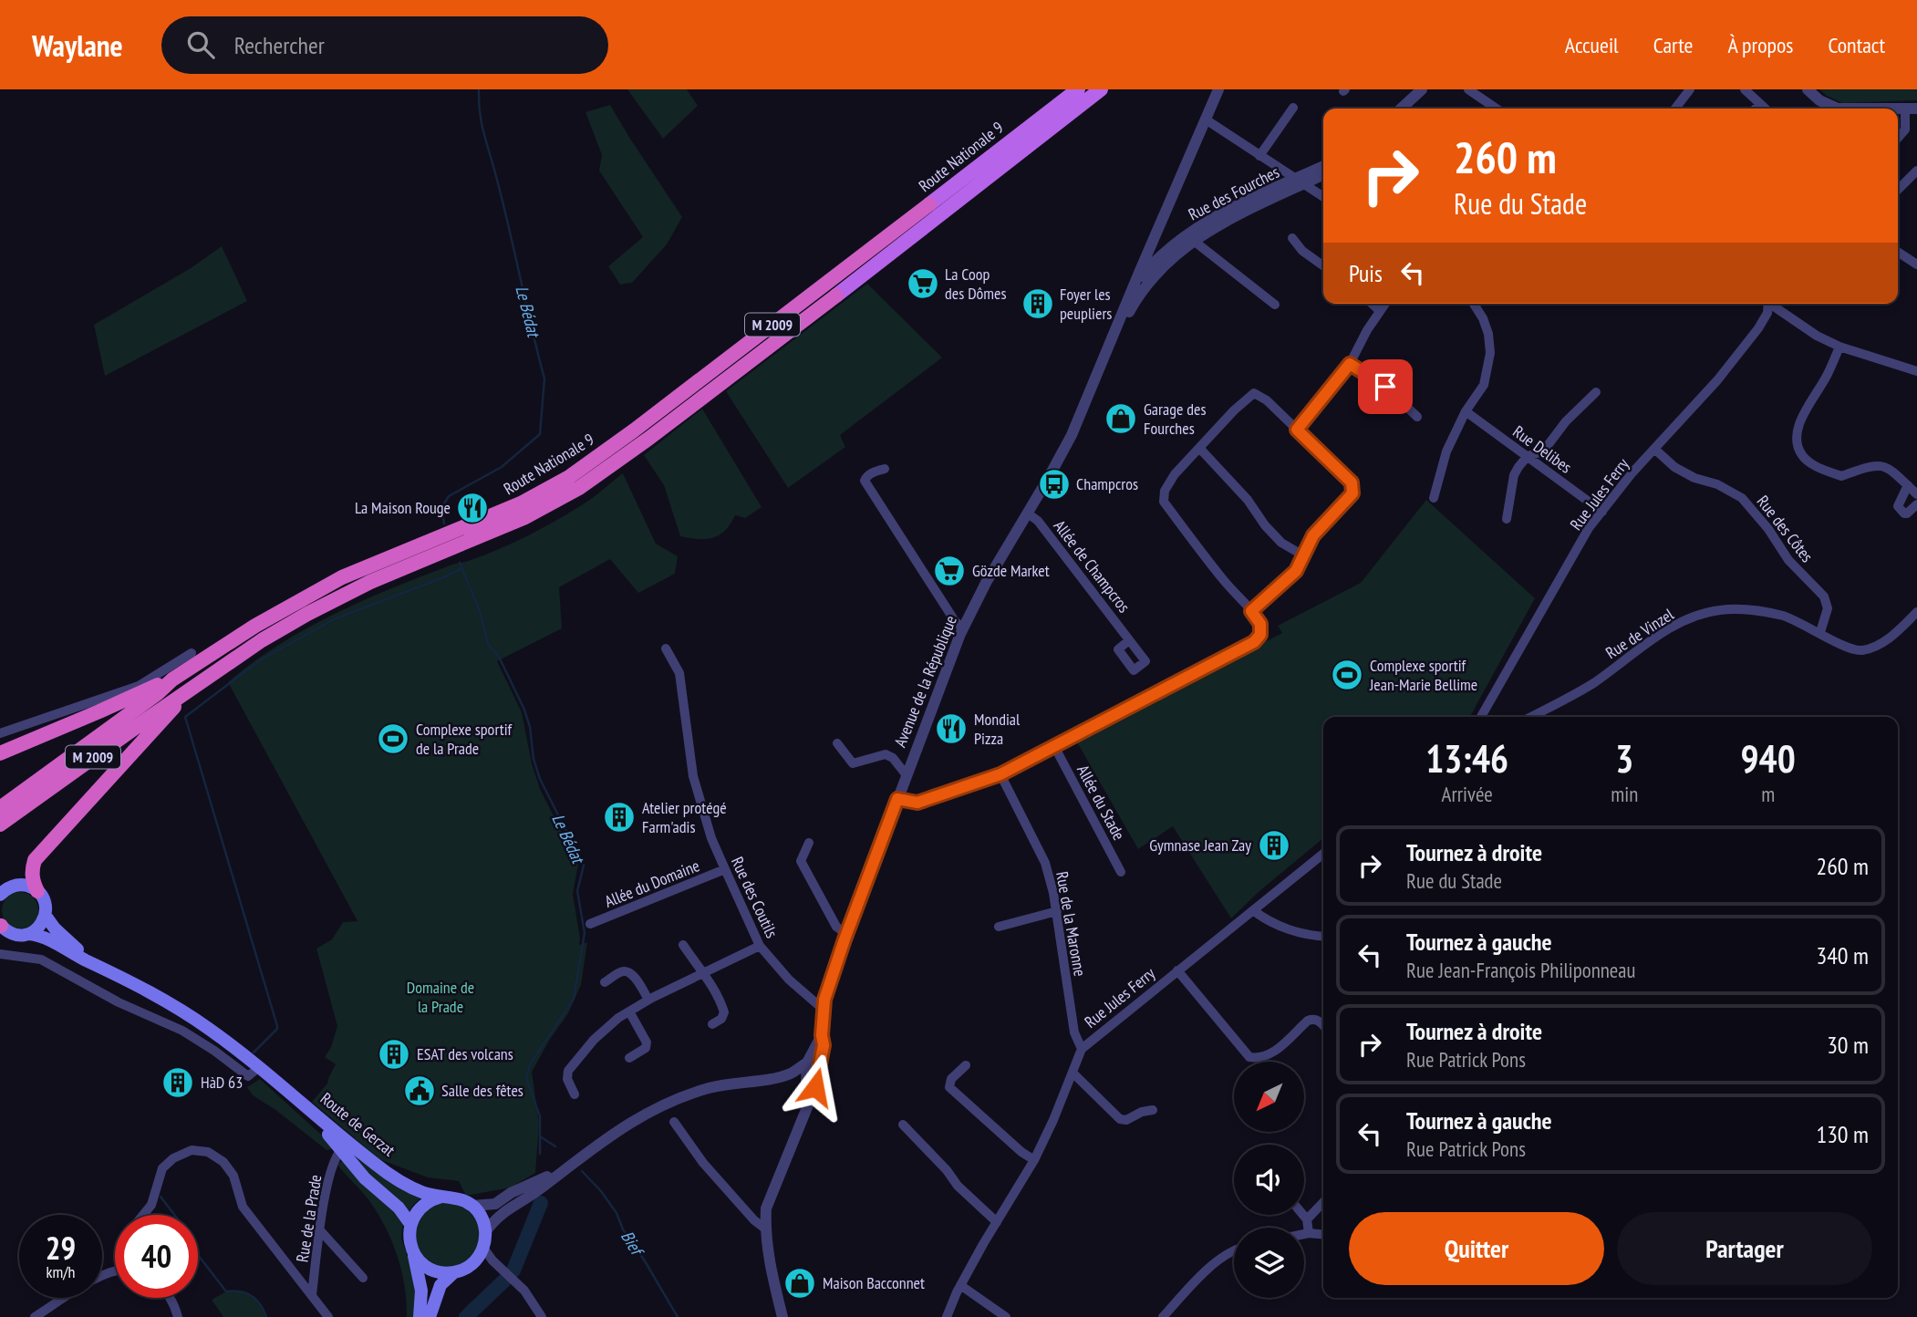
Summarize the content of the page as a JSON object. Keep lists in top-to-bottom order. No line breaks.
{"streets":{"highway":["Route Nationale 9","M 2009"],"main road":["Route de Gerzat"],"street":["Rue des Fourches","Rue Delibes","Rue Jules Ferry","Rue des Côtes","Allée de Champcros","Rue de Vinzel","Avenue de la République","Allée du Stade","Allée du Domaine","Rue des Coutils","Rue de la Maronne","Rue de la Prade"]},"crossings":[["Route Nationale 9","M 2009"],["Rue des Fourches","Avenue de la République"],["Rue Delibes","Rue Jules Ferry"],["Rue Jules Ferry","Rue des Côtes"],["Rue Jules Ferry","Rue de la Maronne"],["Rue des Côtes","Rue de Vinzel"],["Allée de Champcros","Avenue de la République"],["Avenue de la République","Rue des Coutils"],["Allée du Domaine","Rue des Coutils"],["Route de Gerzat","Rue de la Prade"]],"water":["Le Bédat","Bief"],"parks":["Domaine de la Prade"],"places":{"supermarket":["La Coop des Dômes","Gözde Market"],"building":["Foyer les peupliers","Atelier protégé Farm'adis","Gymnase Jean Zay","ESAT des volcans","HàD 63"],"shop":["Garage des Fourches","Maison Bacconnet"],"bus stop":["Champcros"],"restaurant":["La Maison Rouge","Mondial Pizza"],"sports":["Complexe sportif Jean-Marie Bellime","Complexe sportif de la Prade"],"public building":["Salle des fêtes"]},"north":"bottom left","page":{"header":"Waylane","search":"Rechercher","nav":["Accueil","Carte","À propos","Contact"],"turn":["260 m","Rue du Stade"],"then":"Puis","eta":["13:46","Arrivée","3","min","940","m"],"list":[{"name":"Tournez à droite","note":"Rue du Stade","value":"260 m"},{"name":"Tournez à gauche","note":"Rue Jean-François Philiponneau","value":"340 m"},{"name":"Tournez à droite","note":"Rue Patrick Pons","value":"30 m"},{"name":"Tournez à gauche","note":"Rue Patrick Pons","value":"130 m"}],"buttons":["Quitter","Partager"],"speed":"29 km/h","limit":"40"}}
